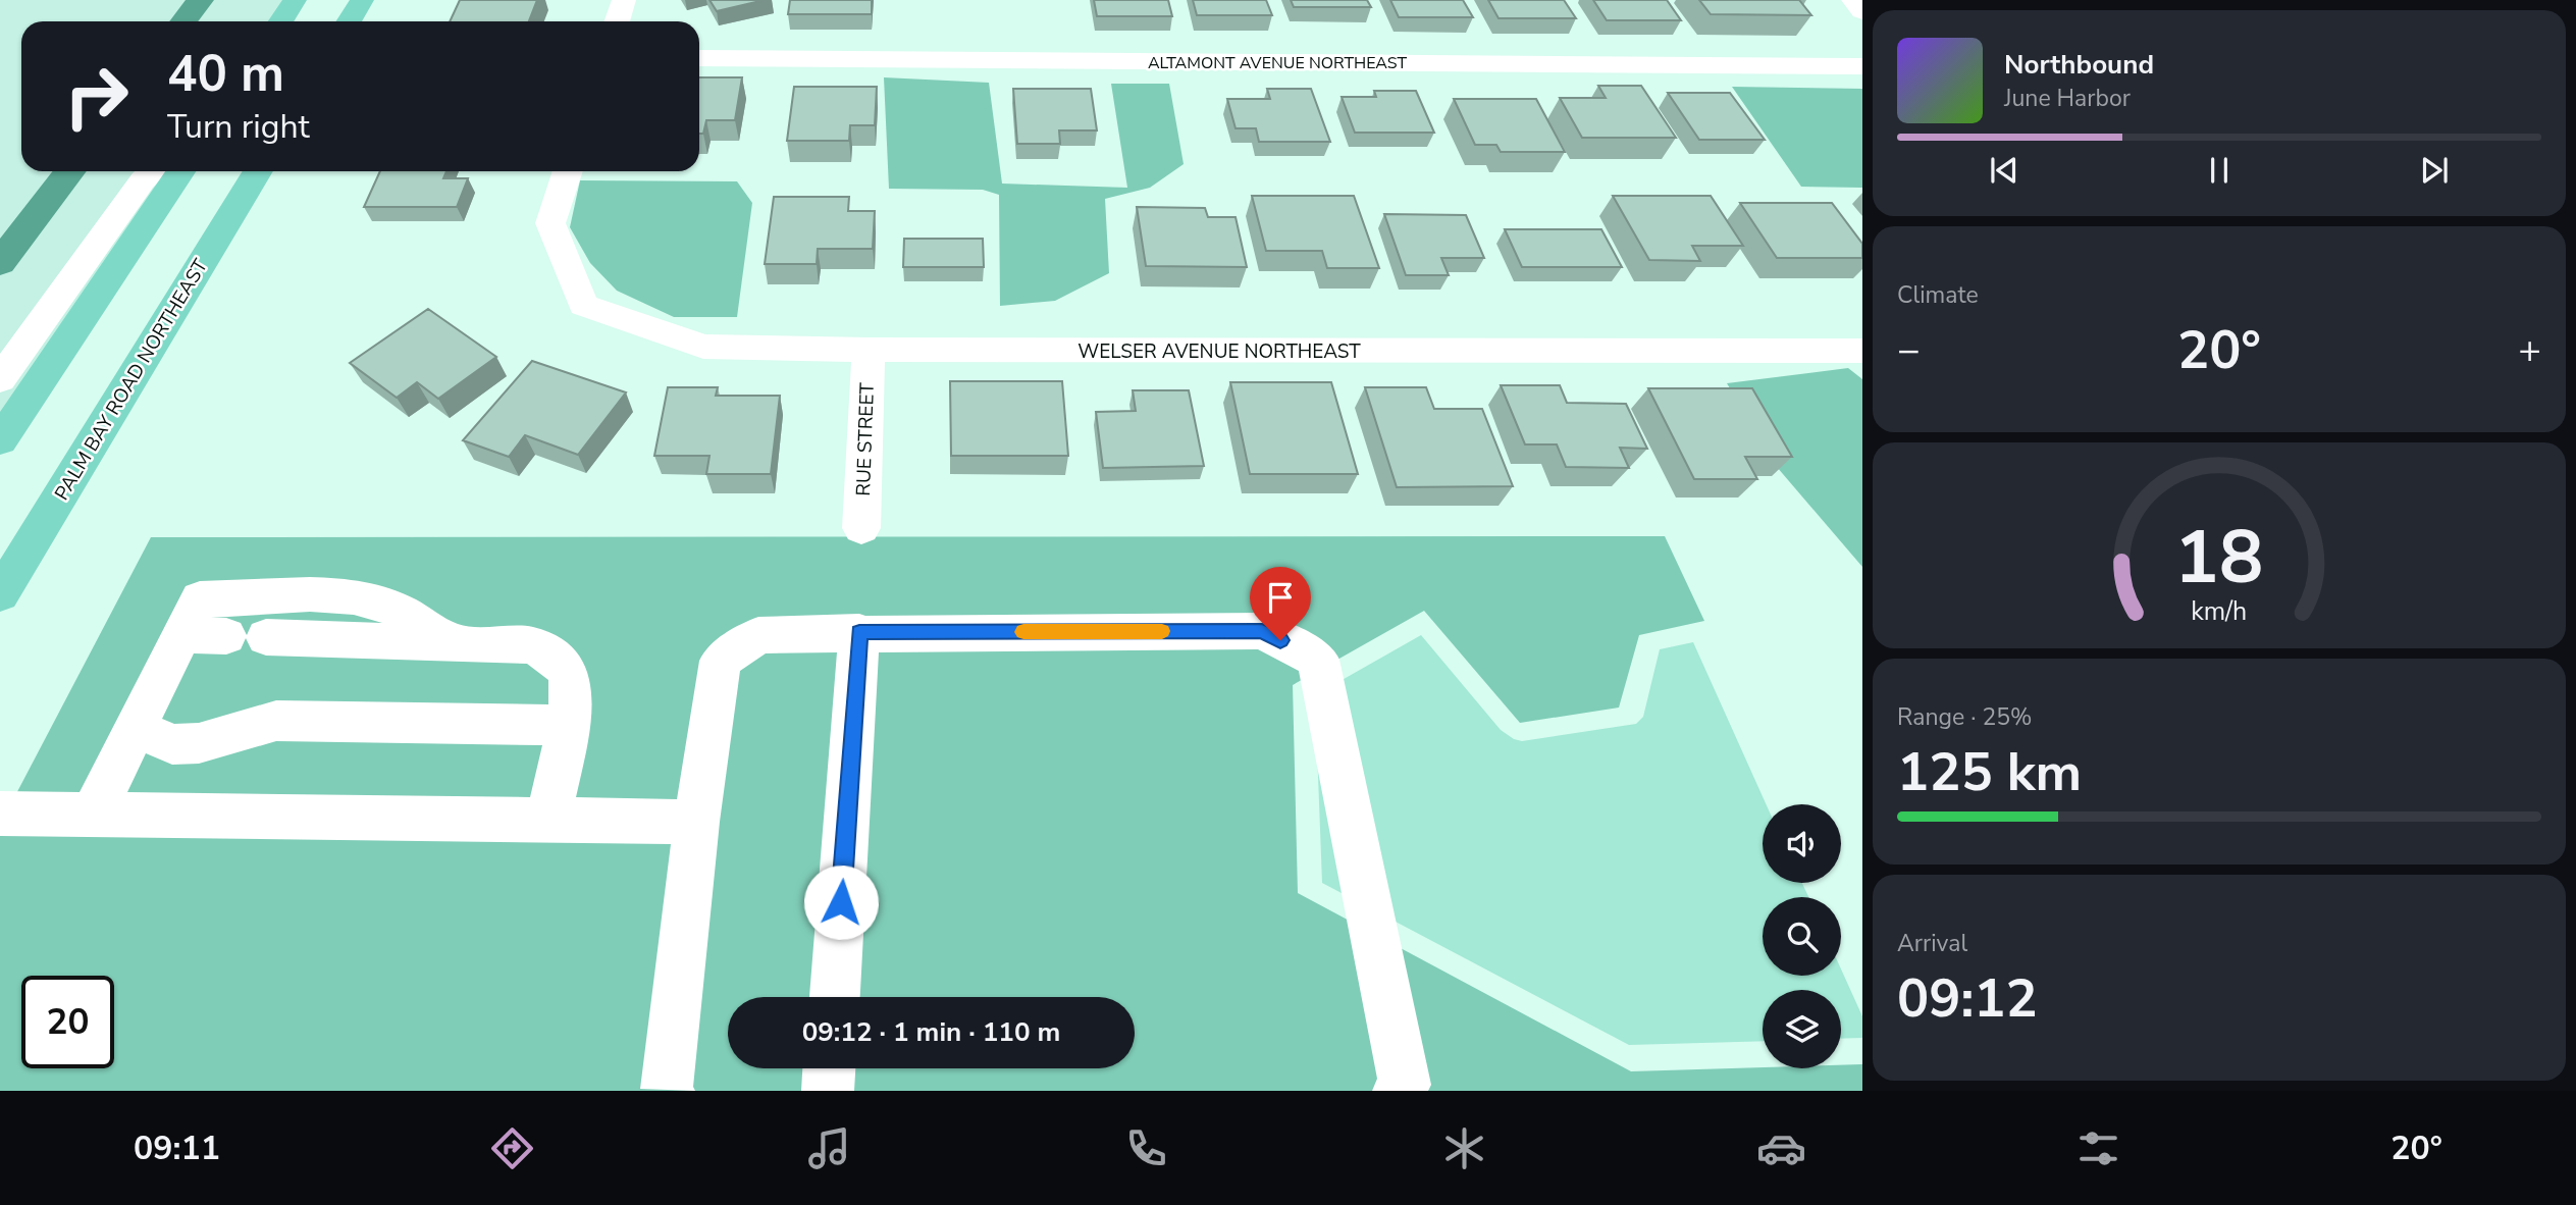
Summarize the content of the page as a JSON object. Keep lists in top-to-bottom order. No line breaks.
{"streets":{"main road":["PALM BAY ROAD NORTHEAST"],"street":["ALTAMONT AVENUE NORTHEAST","WELSER AVENUE NORTHEAST","RUE STREET"]},"crossings":[["WELSER AVENUE NORTHEAST","RUE STREET"]],"page":{"turn":["40 m","Turn right"],"song":["Northbound","June Harbor"],"tile":["Climate",["Range · 25%","125 km"],["Arrival","09:12"]],"heat":["−","20°","+"],"limit":"20","trip":"09:12 · 1 min · 110 m","tabs":["09:11","20°"],"gauge":["18","km/h"]}}
